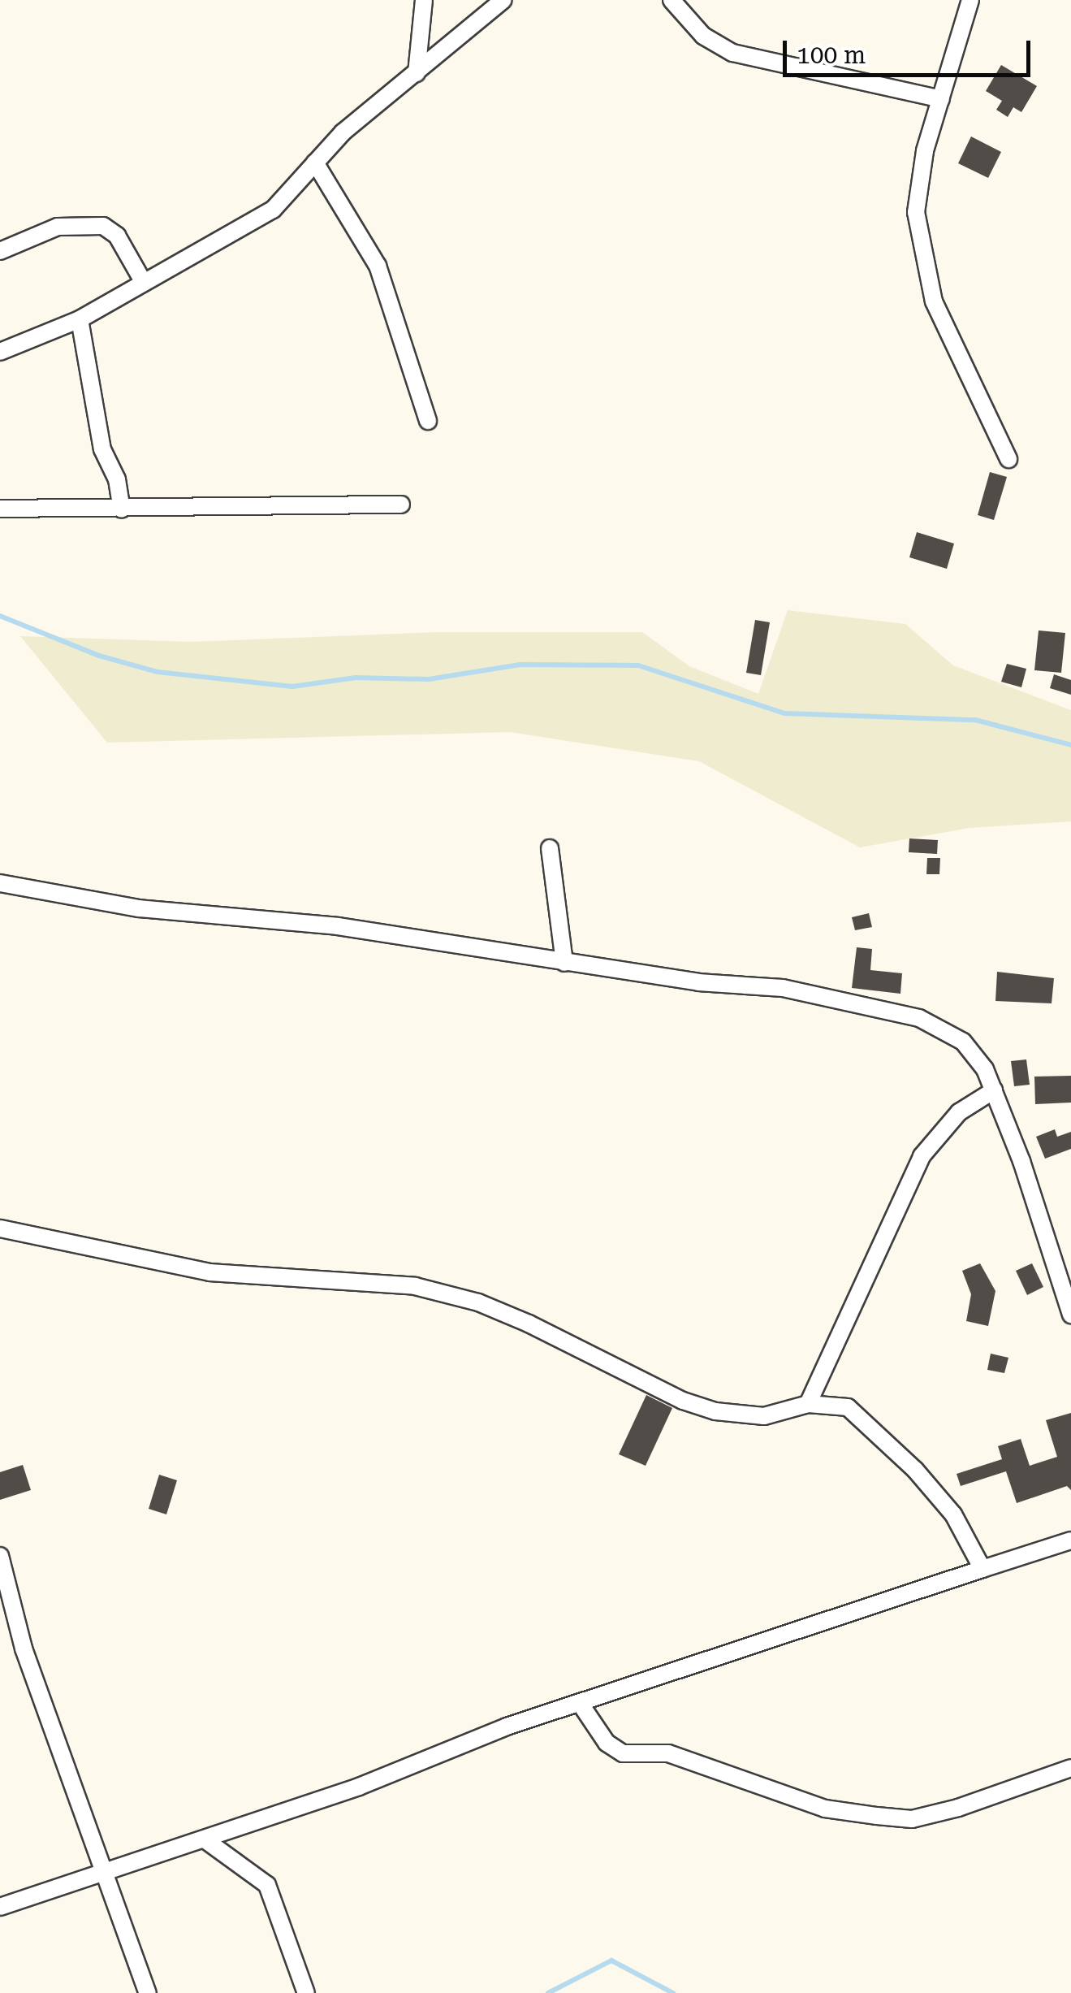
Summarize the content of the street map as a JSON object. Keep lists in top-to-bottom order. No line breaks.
{"scale_bar":"100 m"}
